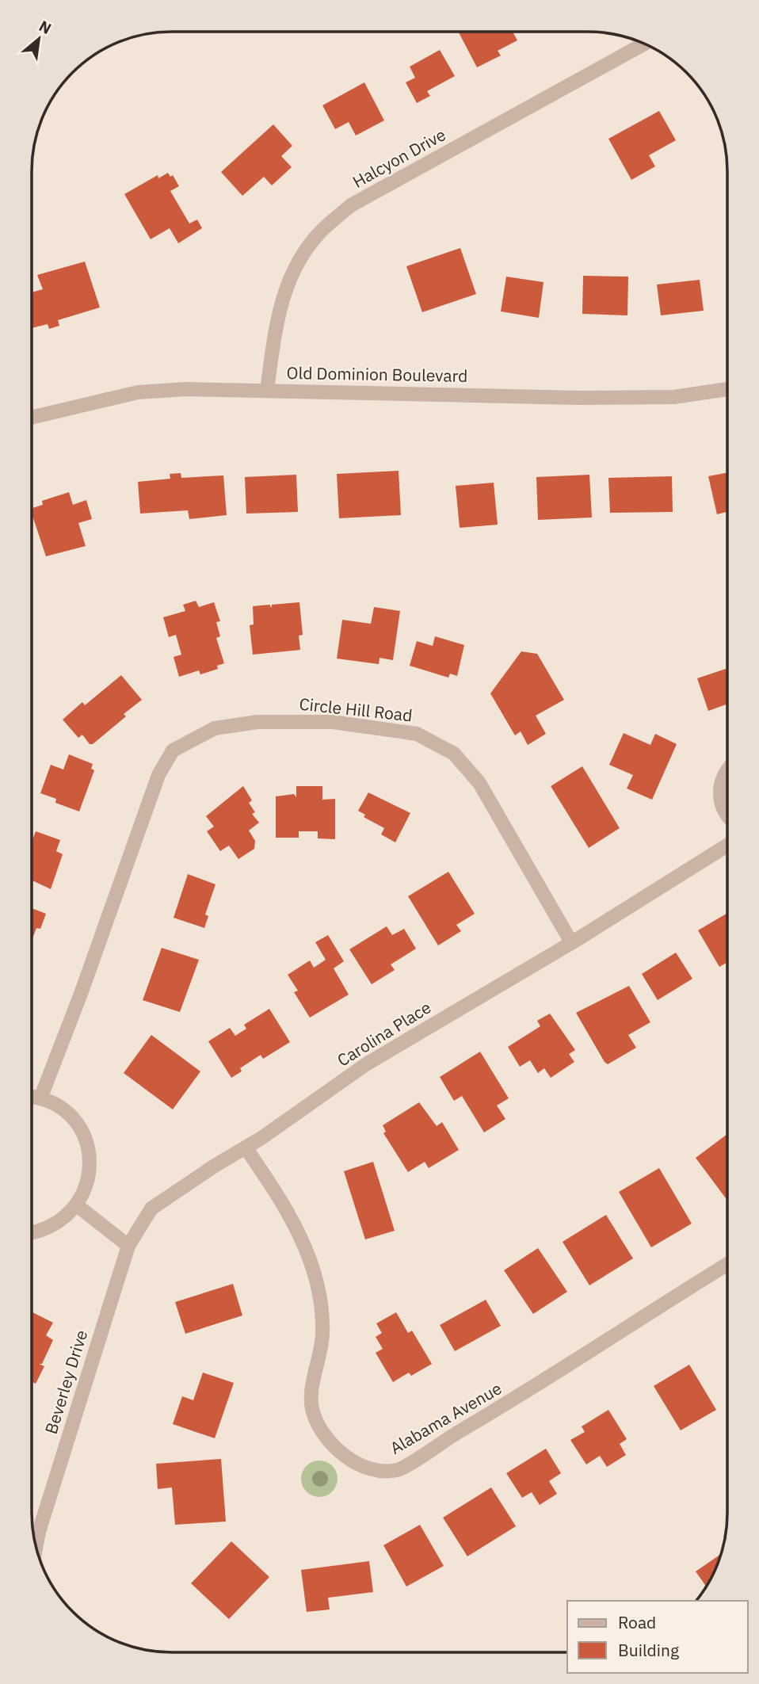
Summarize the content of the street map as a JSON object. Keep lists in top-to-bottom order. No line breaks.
{"streets":{"street":["Halcyon Drive","Old Dominion Boulevard","Circle Hill Road","Carolina Place","Beverley Drive","Alabama Avenue"]},"crossings":[["Halcyon Drive","Old Dominion Boulevard"],["Circle Hill Road","Carolina Place"],["Carolina Place","Beverley Drive"],["Carolina Place","Alabama Avenue"]],"legend":["Road","Building"],"north":"top right"}
